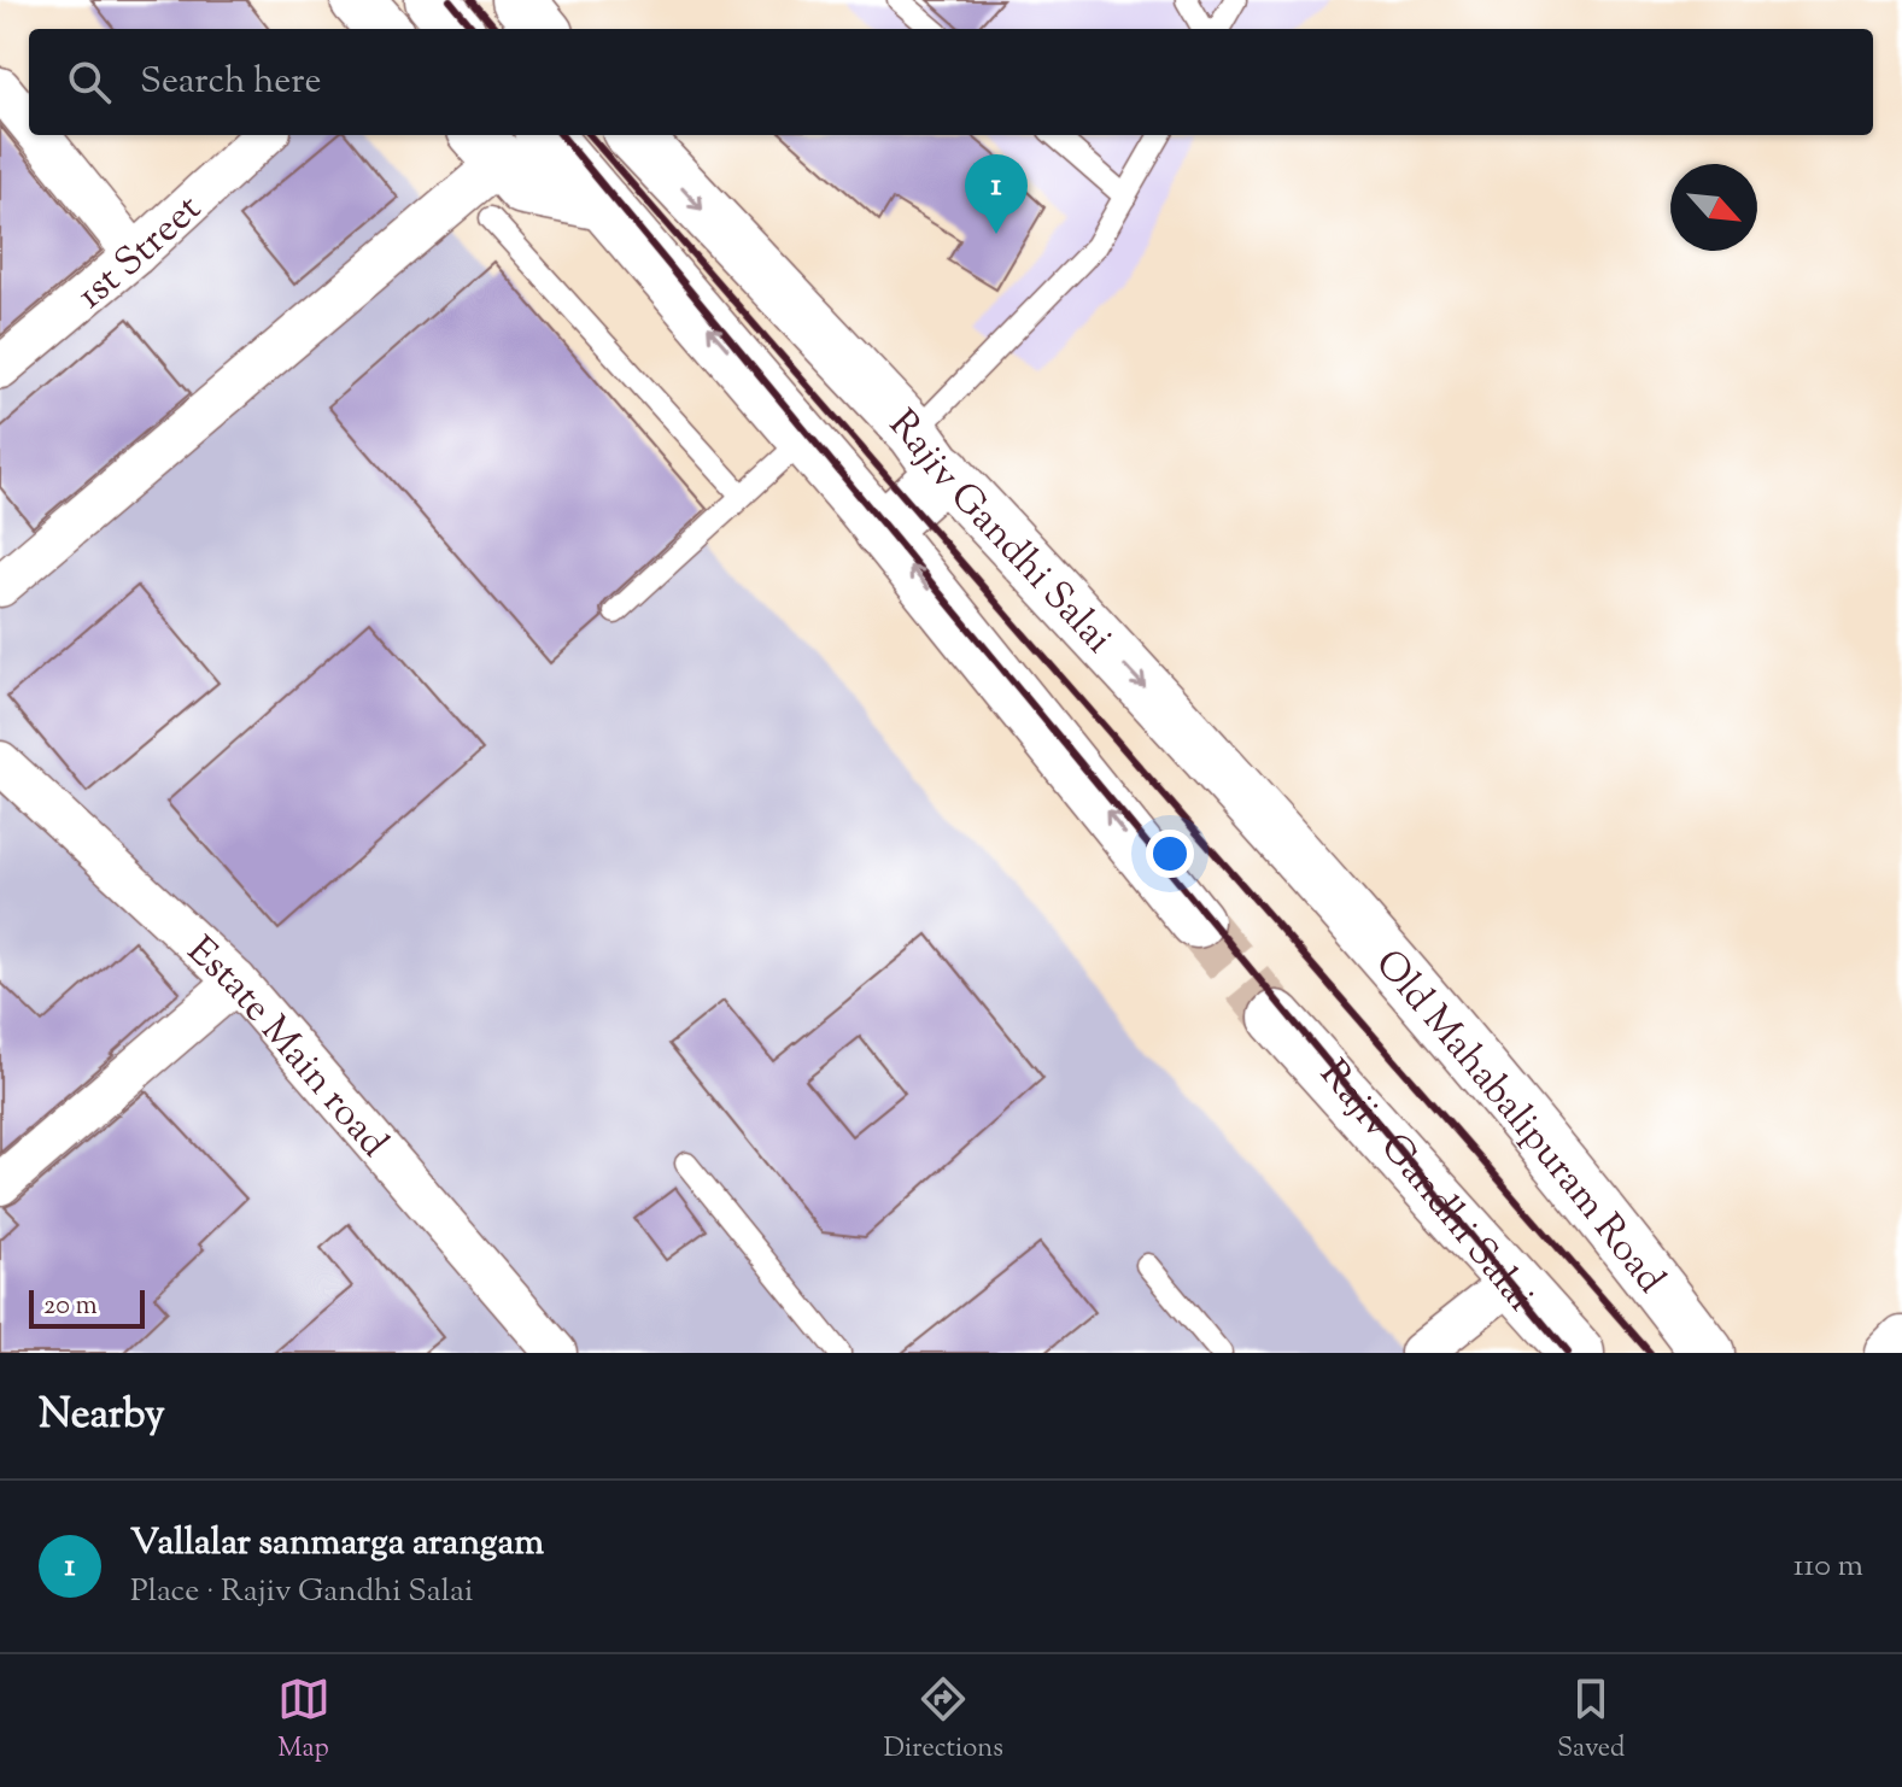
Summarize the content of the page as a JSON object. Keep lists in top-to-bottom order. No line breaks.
{"streets":{"main road":["Rajiv Gandhi Salai"],"street":["1st Street","Estate Main road"]},"scale_bar":"20 m","north":"bottom right","page":{"search":"Search here","pins":"1","scale":"20 m","heading":"Nearby","list":[{"mark":"1","name":"Vallalar sanmarga arangam","note":"Place · Rajiv Gandhi Salai","value":"110 m"}],"nav":["Map","Directions","Saved"]}}
